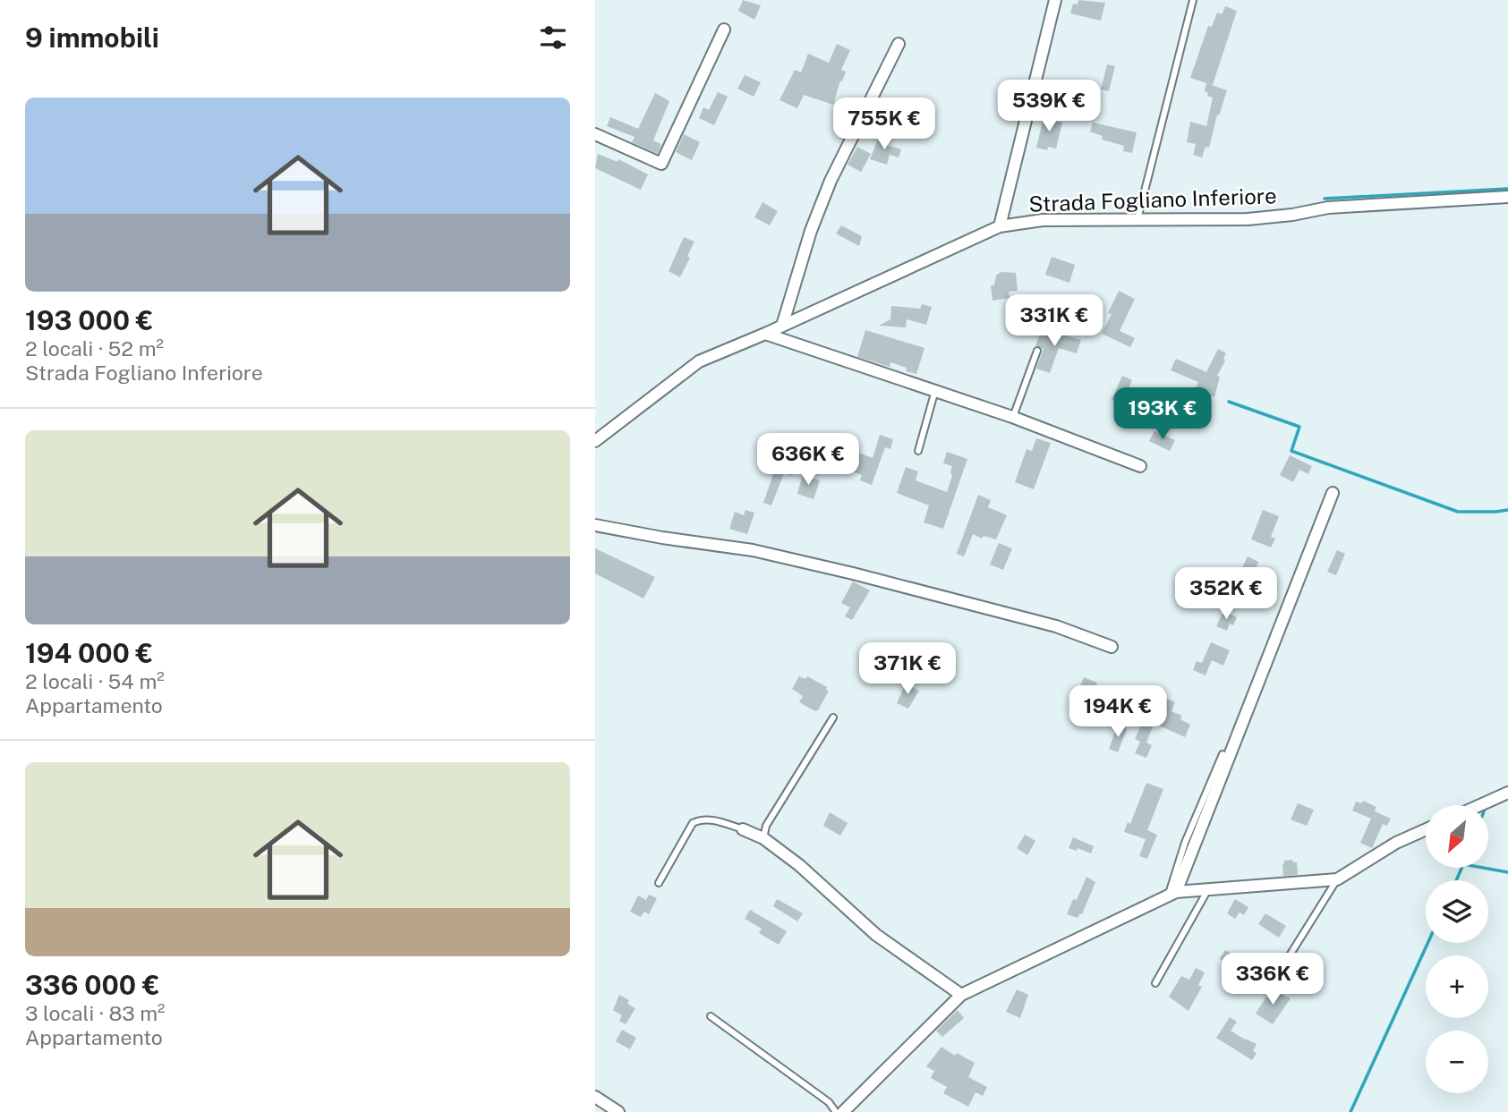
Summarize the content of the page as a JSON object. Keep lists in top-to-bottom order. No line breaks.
{"streets":{"street":["Strada Fogliano Inferiore"]},"north":"bottom left","page":{"heading":"9 immobili","list":[{"name":"193 000 €","note":"2 locali · 52 m² · Strada Fogliano Inferiore"},{"name":"194 000 €","note":"2 locali · 54 m² · Appartamento"},{"name":"336 000 €","note":"3 locali · 83 m² · Appartamento"}],"price":["539K €","755K €","331K €","193K €","636K €","352K €","371K €","194K €","336K €"],"map_buttons":["+","−"]}}
